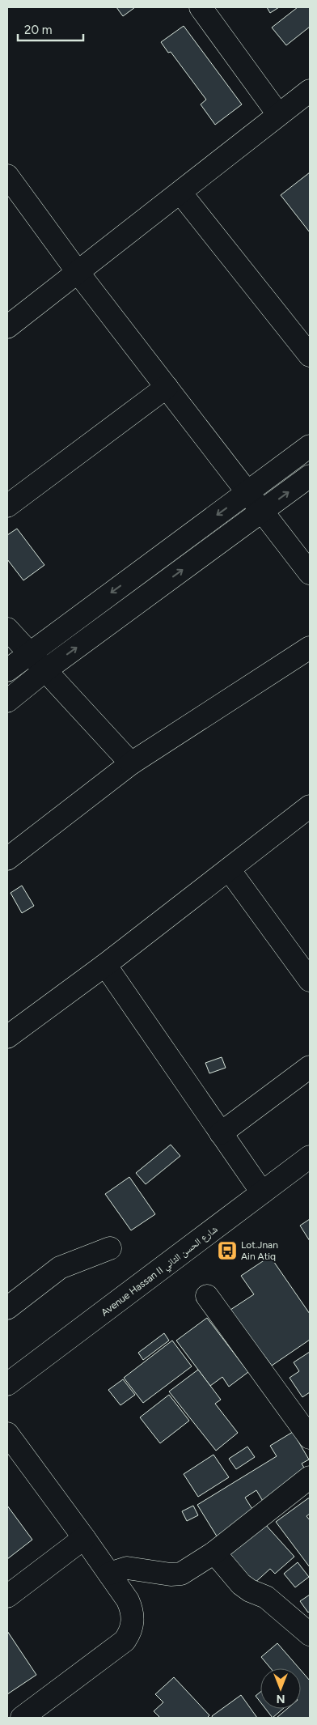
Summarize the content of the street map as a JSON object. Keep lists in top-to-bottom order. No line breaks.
{"streets":{"street":["Avenue Hassan II شارع الحسن الثاني"]},"places":{"bus stop":["Lot.Jnan Ain Atiq"]},"scale_bar":"20 m","north":"bottom"}
